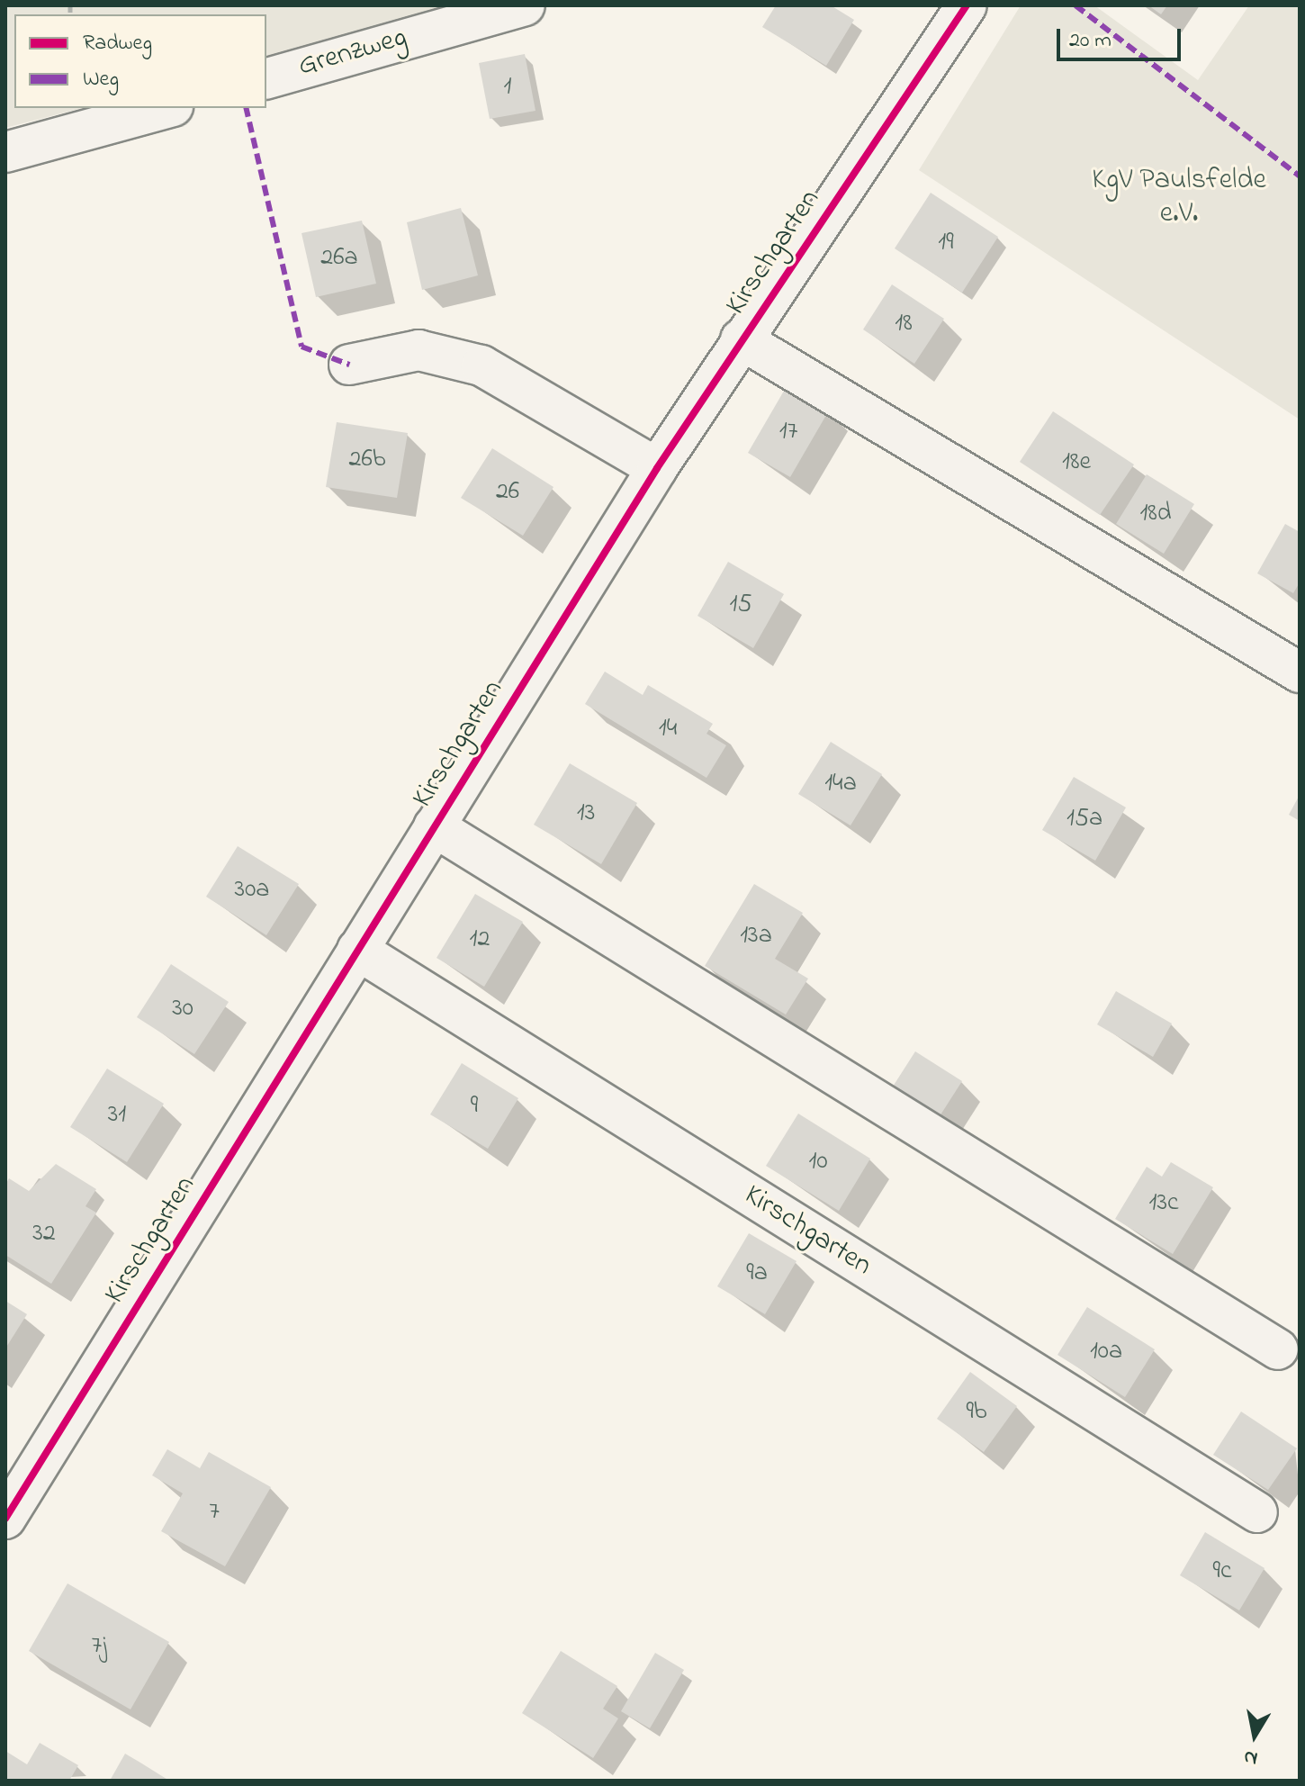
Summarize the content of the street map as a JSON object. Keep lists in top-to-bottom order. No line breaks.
{"streets":{"street":["Grenzweg","Kirschgarten"]},"parks":["KgV Paulsfelde e.V."],"house_numbers":["1","19","26a","18","17","26b","18e","26","18d","15","14","14a","13","15a","30a","13a","12","30","9","31","10","13c","32","9a","10a","9b","7","9c","7j"],"legend":["Radweg","Weg"],"scale_bar":"20 m","north":"bottom"}
